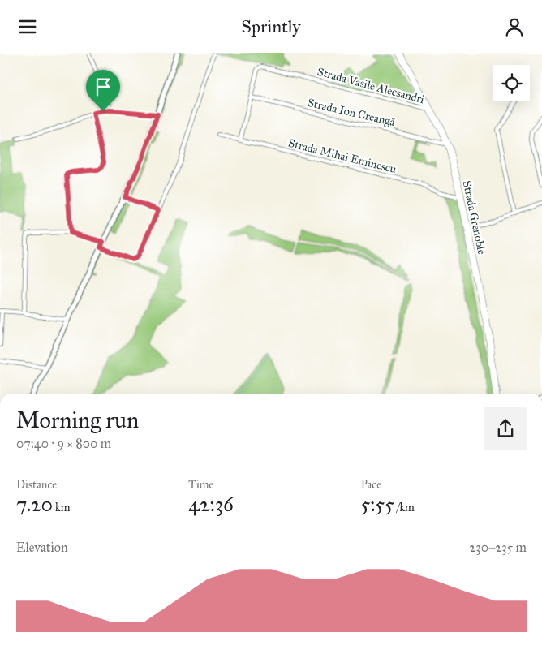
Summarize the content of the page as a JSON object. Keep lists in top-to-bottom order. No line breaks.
{"streets":{"main road":["Strada Grenoble"],"street":["Strada Vasile Alecsandri","Strada Ion Creangă","Strada Mihai Eminescu"]},"crossings":[["Strada Vasile Alecsandri","Strada Ion Creangă"],["Strada Vasile Alecsandri","Strada Grenoble"],["Strada Ion Creangă","Strada Grenoble"],["Strada Mihai Eminescu","Strada Grenoble"]],"page":{"header":"Sprintly","heading":["Morning run","07:40 · 9 × 800 m"],"stats":[["Distance","7.20 km"],["Time","42:36"],["Pace","5:55 /km"]],"chart":["Elevation","230–235 m"]}}
